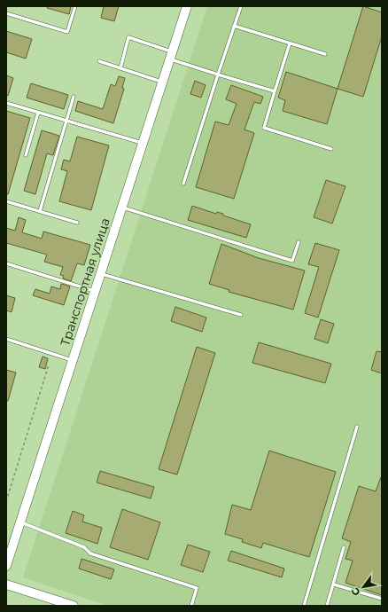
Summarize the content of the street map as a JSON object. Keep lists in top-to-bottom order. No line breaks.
{"streets":{"main road":["Транспортная улица"]},"north":"bottom left"}
